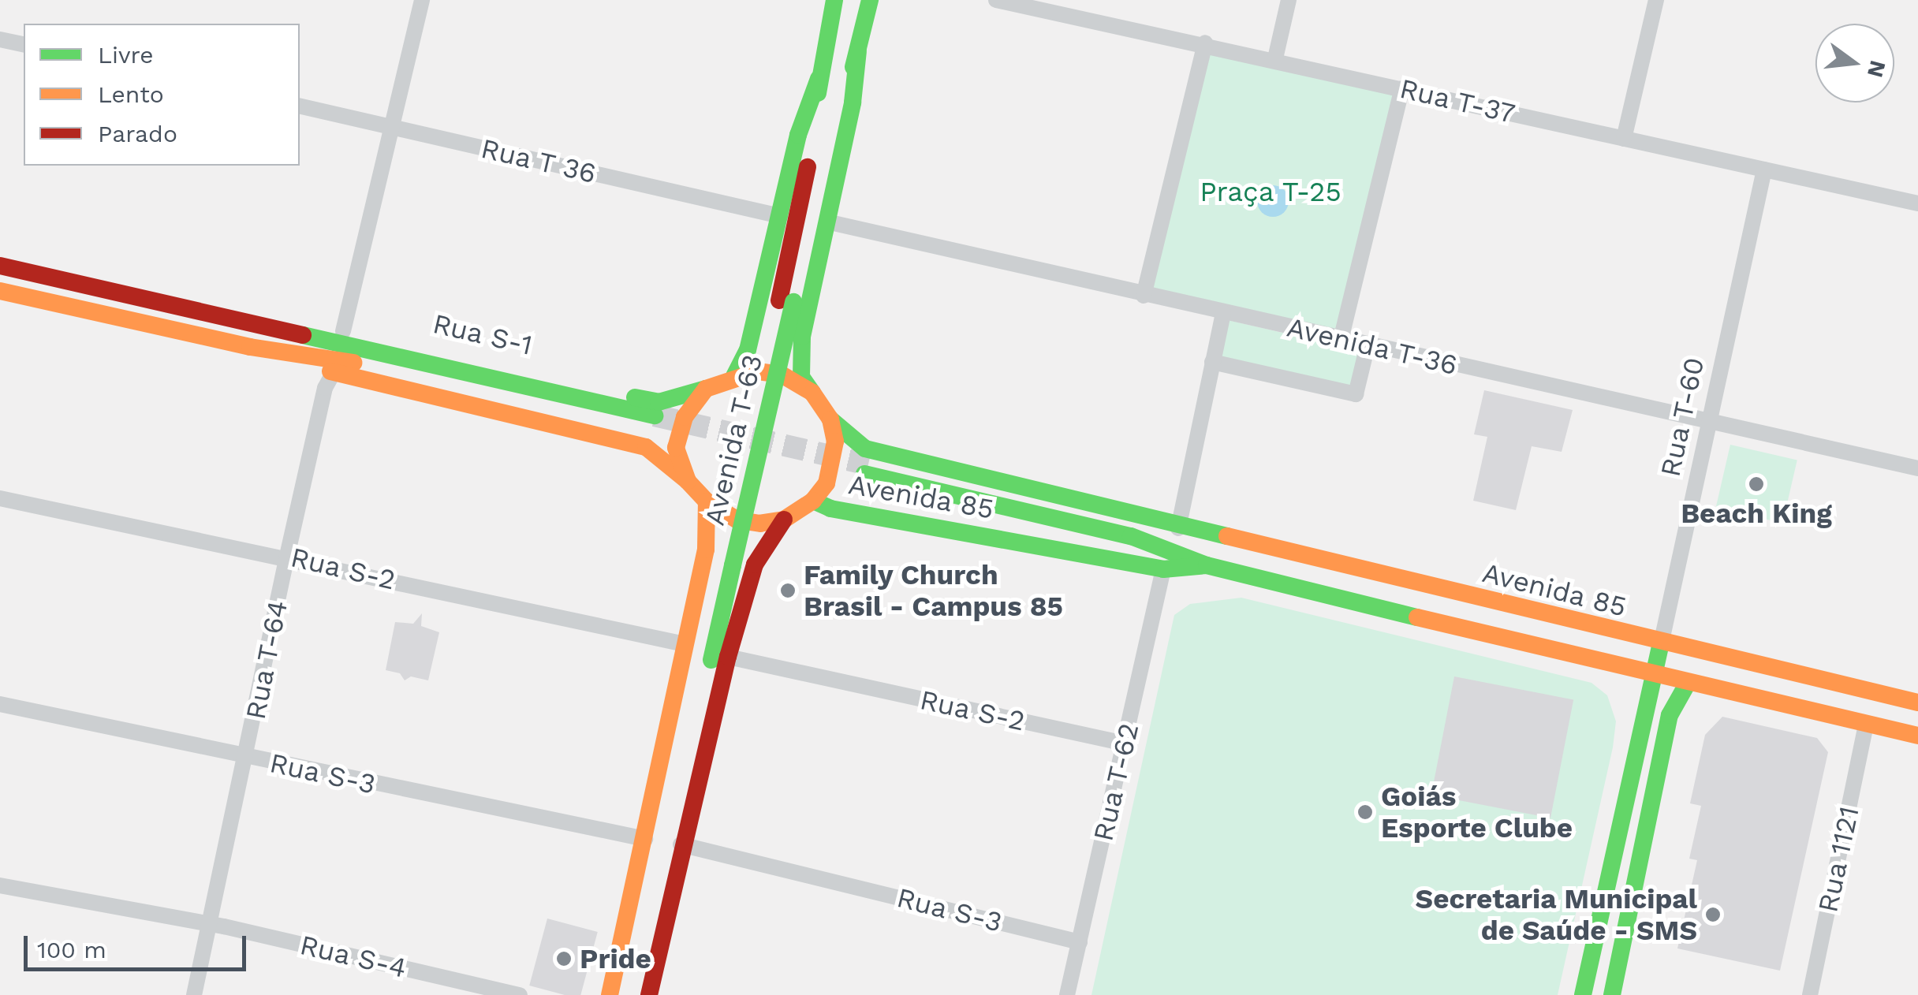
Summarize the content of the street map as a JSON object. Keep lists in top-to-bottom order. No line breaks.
{"streets":{"main road":["Rua S-1","Rua T-60","Avenida T-63","Avenida 85"],"street":["Rua T-37","Rua T 36","Avenida T-36","Rua S-2","Rua T-64","Rua S-3","Rua T-62","Rua 1121","Rua S-4"]},"crossings":[["Rua T-37","Rua T-60"],["Rua T 36","Avenida T-63"],["Rua S-1","Avenida T-63"],["Rua S-1","Avenida 85"],["Rua S-1","Rua T-64"],["Avenida T-36","Rua T-60"],["Avenida T-36","Avenida T-63"],["Rua T-60","Avenida 85"],["Avenida T-63","Avenida 85"],["Avenida T-63","Rua S-2"],["Avenida T-63","Rua S-3"],["Avenida 85","Rua T-62"],["Avenida 85","Rua 1121"],["Rua S-2","Rua T-64"],["Rua S-2","Rua T-62"],["Rua T-64","Rua S-3"],["Rua T-64","Rua S-4"],["Rua S-3","Rua T-62"]],"parks":["Praça T-25"],"places":["Beach King","Family Church Brasil - Campus 85","Goiás Esporte Clube","Secretaria Municipal de Saúde - SMS","Pride"],"legend":["Livre","Lento","Parado"],"scale_bar":"100 m","north":"right"}
